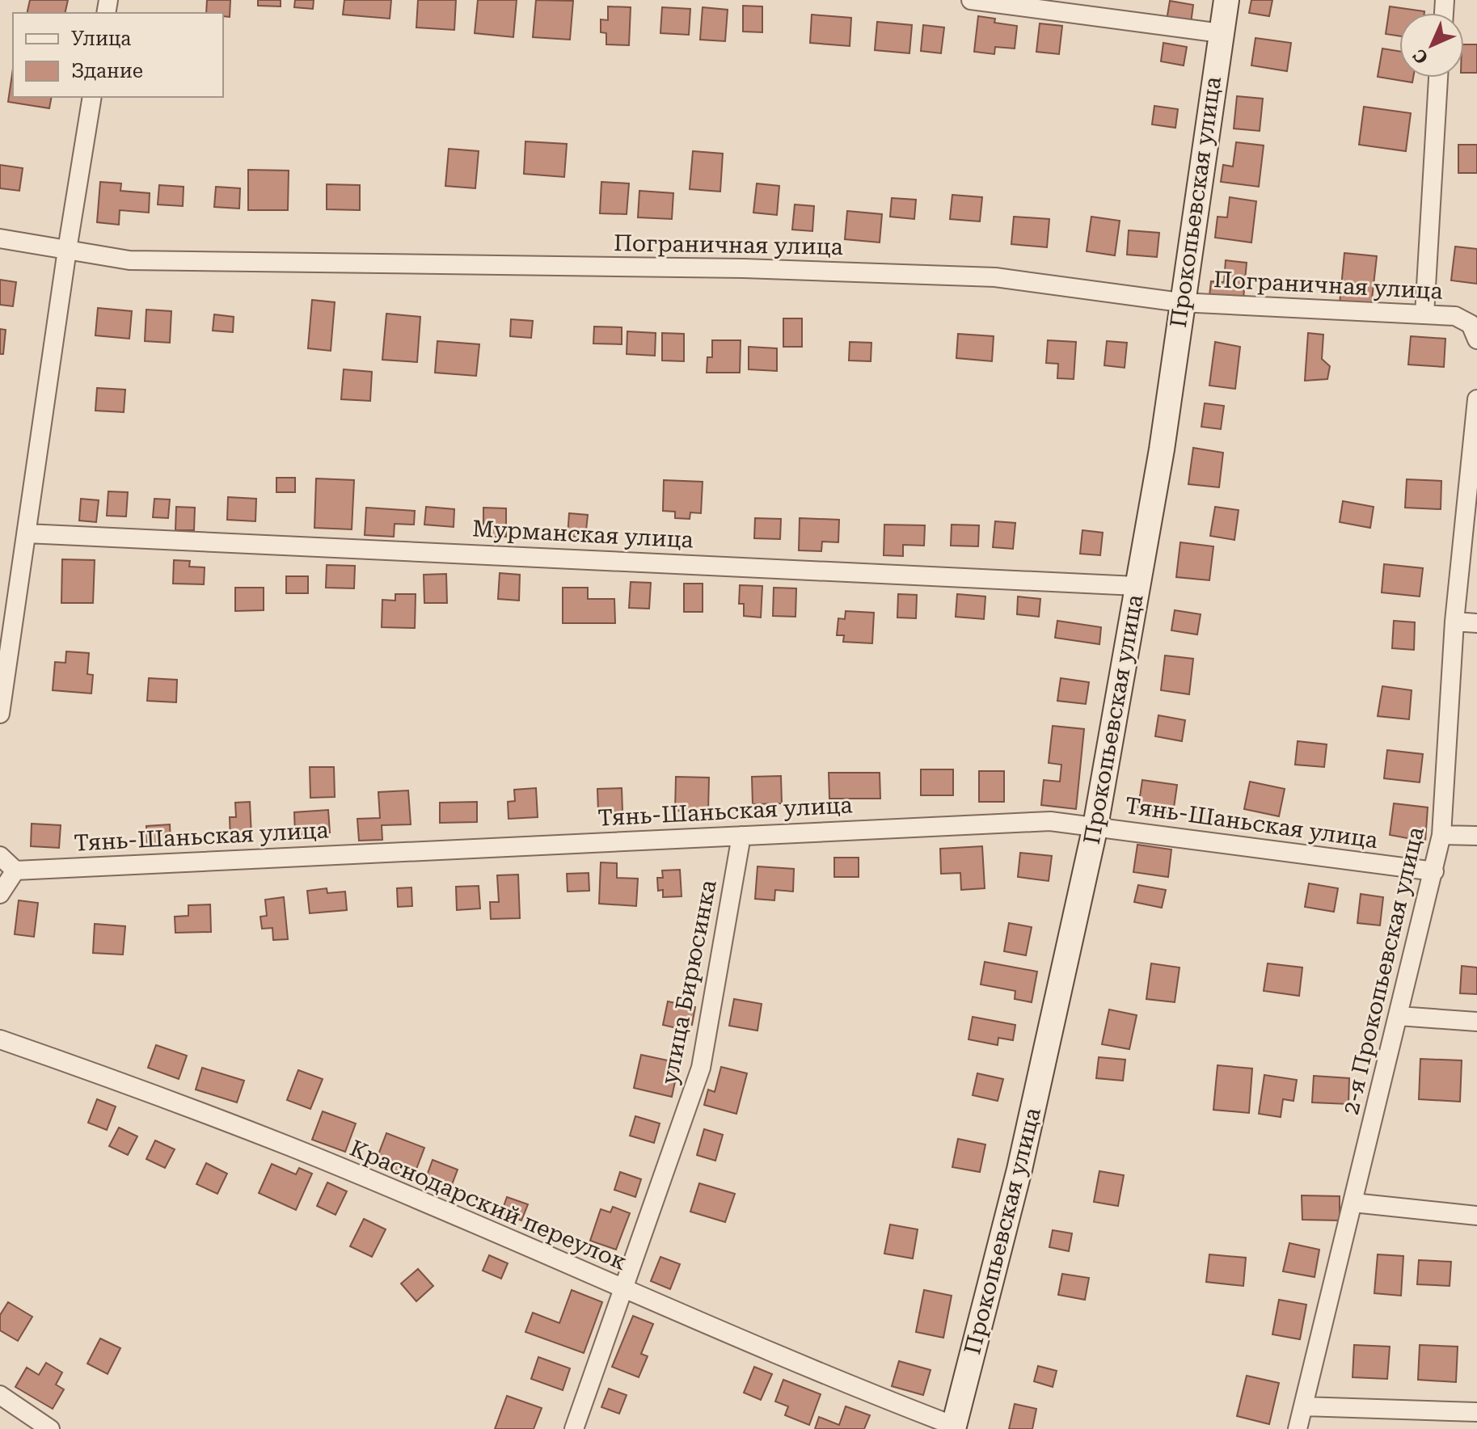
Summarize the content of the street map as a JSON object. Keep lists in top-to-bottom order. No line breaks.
{"streets":{"main road":["Прокопьевская улица"],"street":["Пограничная улица","Мурманская улица","Тянь-Шаньская улица","2-я Прокопьевская улица","улица Бирюсинка","Краснодарский переулок"]},"crossings":[["Прокопьевская улица","Пограничная улица"],["Прокопьевская улица","Мурманская улица"],["Прокопьевская улица","Тянь-Шаньская улица"],["Прокопьевская улица","Краснодарский переулок"],["Тянь-Шаньская улица","2-я Прокопьевская улица"],["Тянь-Шаньская улица","улица Бирюсинка"],["улица Бирюсинка","Краснодарский переулок"]],"legend":["Улица","Здание"],"north":"bottom left"}
